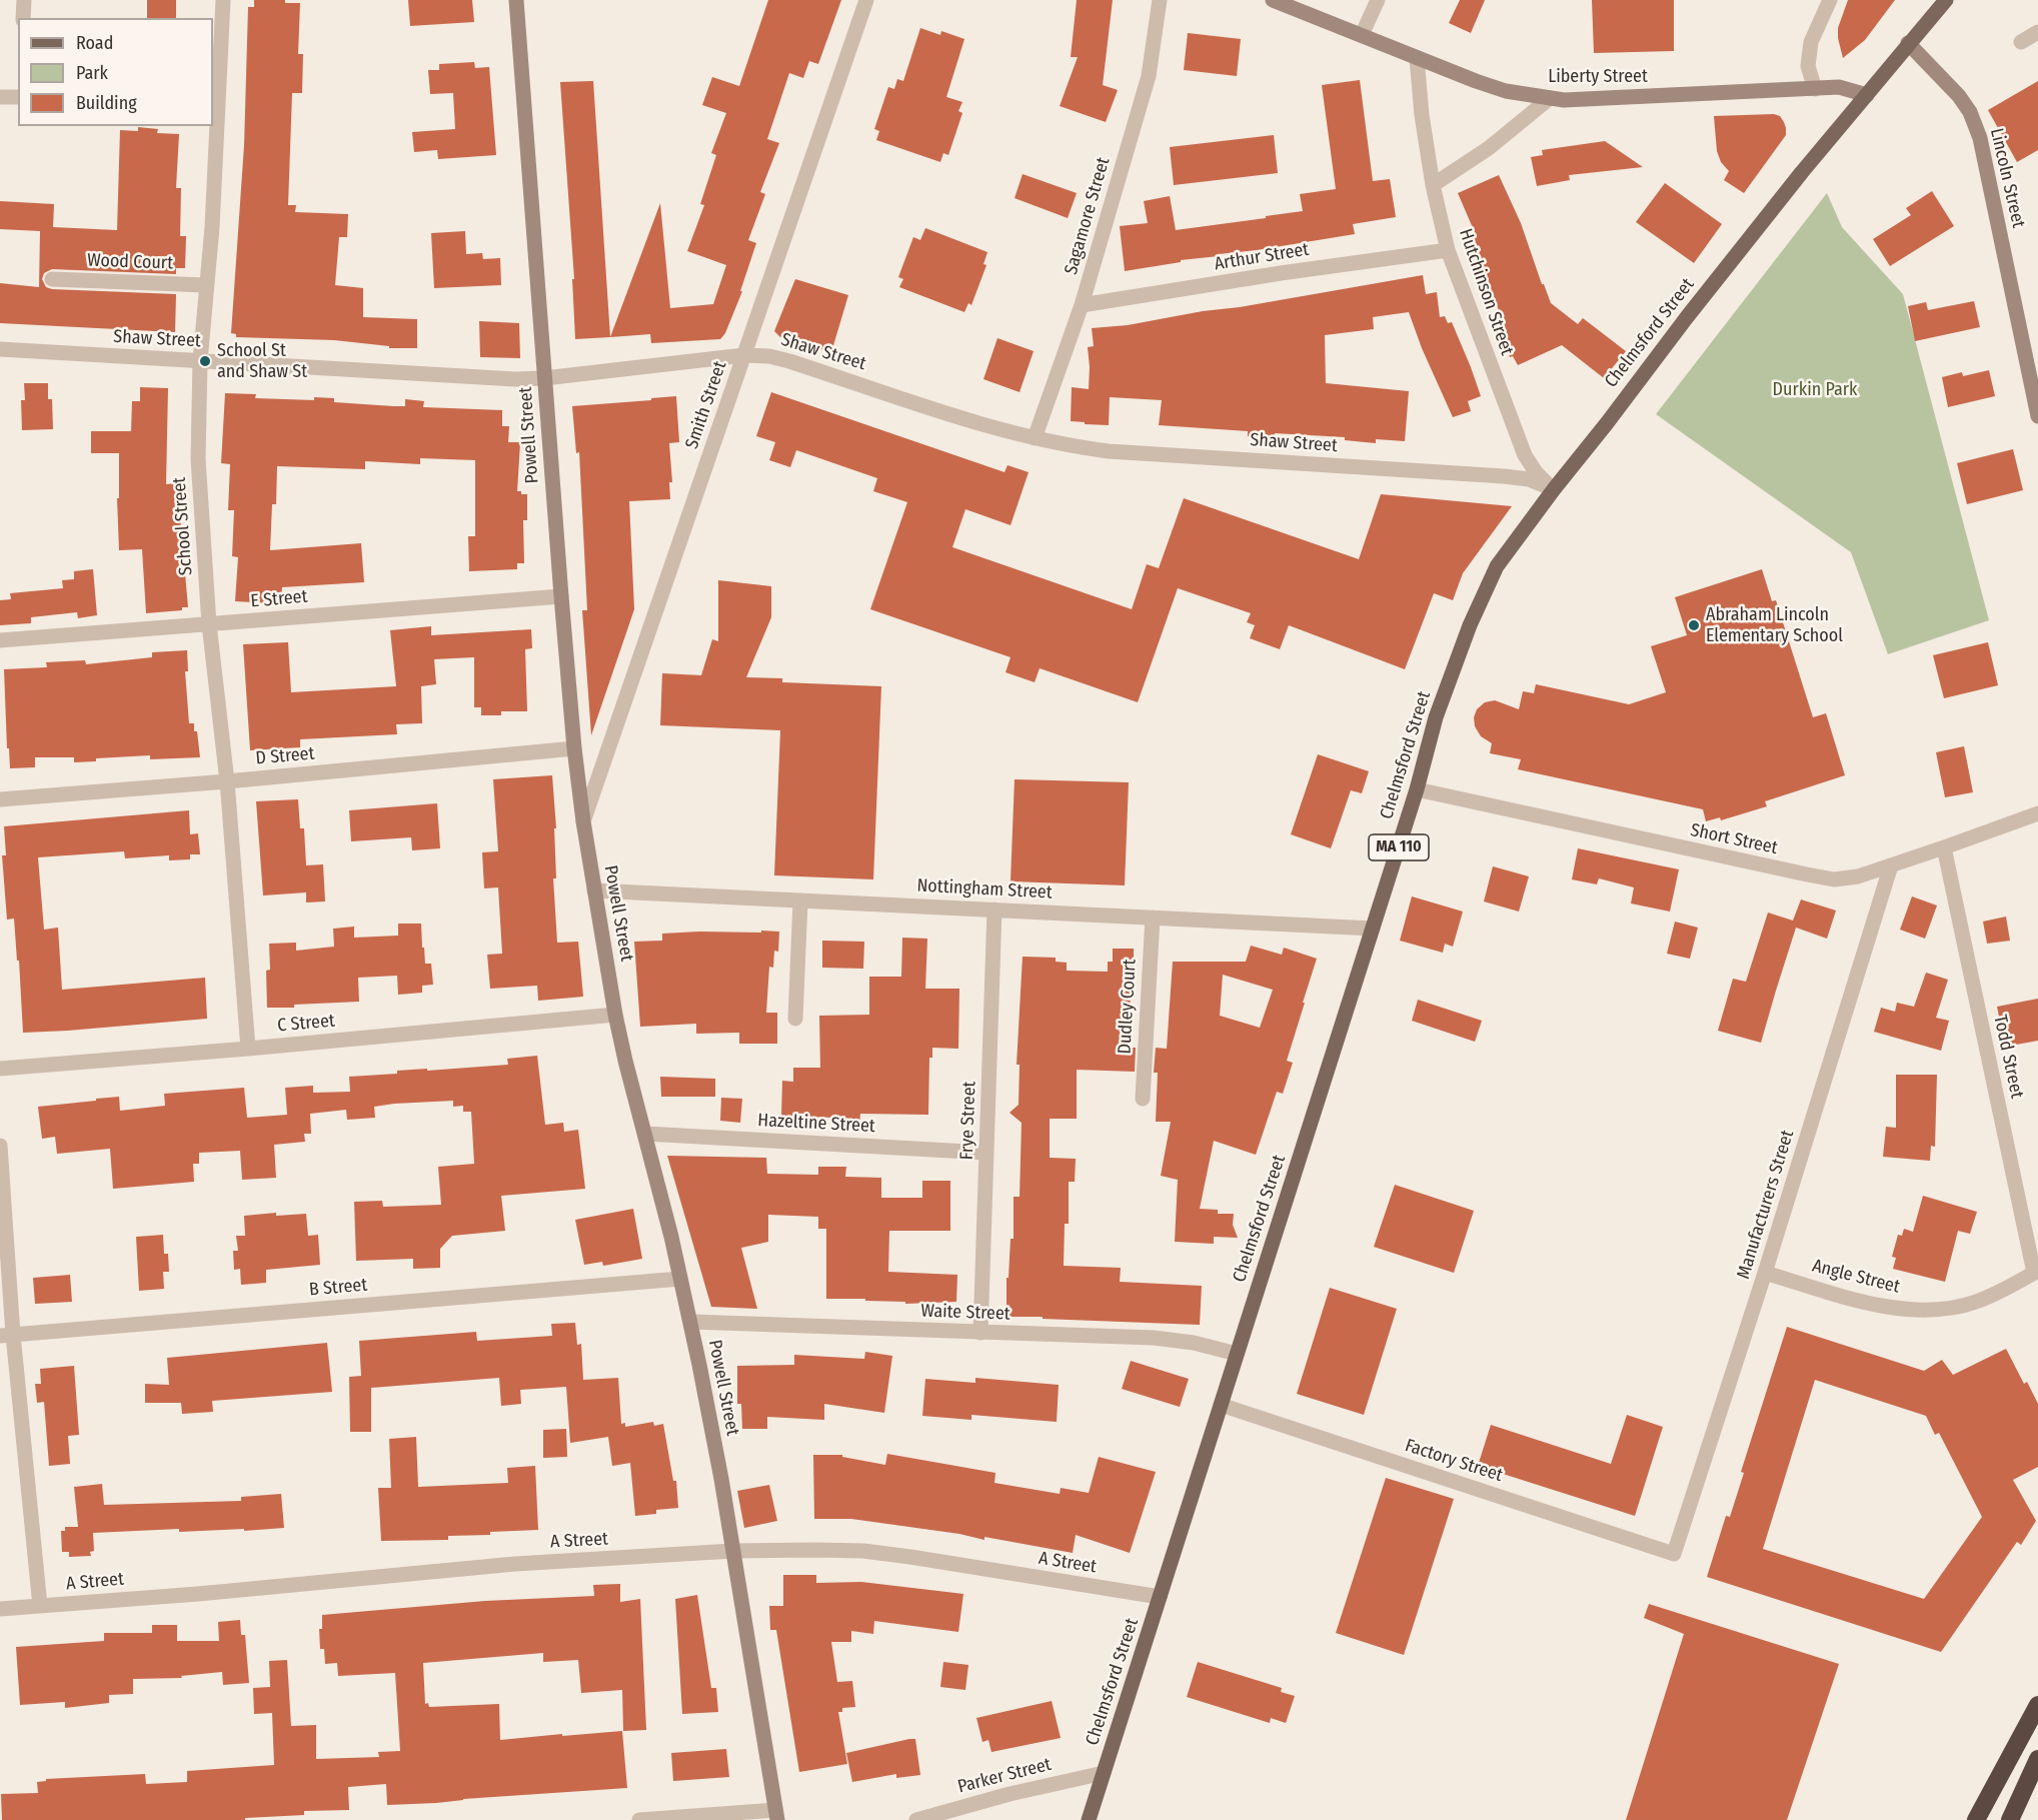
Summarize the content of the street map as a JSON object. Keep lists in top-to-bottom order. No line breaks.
{"streets":{"main road":["Chelmsford Street","MA 110"],"street":["Liberty Street","Lincoln Street","Sagamore Street","Arthur Street","Wood Court","Hutchinson Street","Shaw Street","Smith Street","Powell Street","School Street","E Street","D Street","Short Street","Nottingham Street","Dudley Court","C Street","Todd Street","Frye Street","Hazeltine Street","Manufacturers Street","Angle Street","B Street","Waite Street","Factory Street","A Street","Parker Street"]},"crossings":[["Liberty Street","Hutchinson Street"],["Liberty Street","Chelmsford Street"],["Lincoln Street","Chelmsford Street"],["Sagamore Street","Arthur Street"],["Sagamore Street","Shaw Street"],["Arthur Street","Hutchinson Street"],["Wood Court","School Street"],["Hutchinson Street","Chelmsford Street"],["Hutchinson Street","Shaw Street"],["Chelmsford Street","Shaw Street"],["Chelmsford Street","Short Street"],["Chelmsford Street","Nottingham Street"],["Chelmsford Street","Waite Street"],["Chelmsford Street","Factory Street"],["Chelmsford Street","A Street"],["Chelmsford Street","Parker Street"],["Shaw Street","Smith Street"],["Shaw Street","Powell Street"],["Shaw Street","School Street"],["Smith Street","Powell Street"],["Powell Street","E Street"],["Powell Street","D Street"],["Powell Street","Nottingham Street"],["Powell Street","C Street"],["Powell Street","Hazeltine Street"],["Powell Street","B Street"],["Powell Street","Waite Street"],["Powell Street","A Street"],["School Street","E Street"],["School Street","D Street"],["School Street","C Street"],["Short Street","Todd Street"],["Short Street","Manufacturers Street"],["Nottingham Street","Dudley Court"],["Nottingham Street","Frye Street"],["Todd Street","Angle Street"],["Frye Street","Hazeltine Street"],["Frye Street","Waite Street"],["Manufacturers Street","Angle Street"],["Manufacturers Street","Factory Street"]],"parks":["Durkin Park"],"places":["School St and Shaw St","Abraham Lincoln Elementary School"],"legend":["Road","Park","Building"]}
